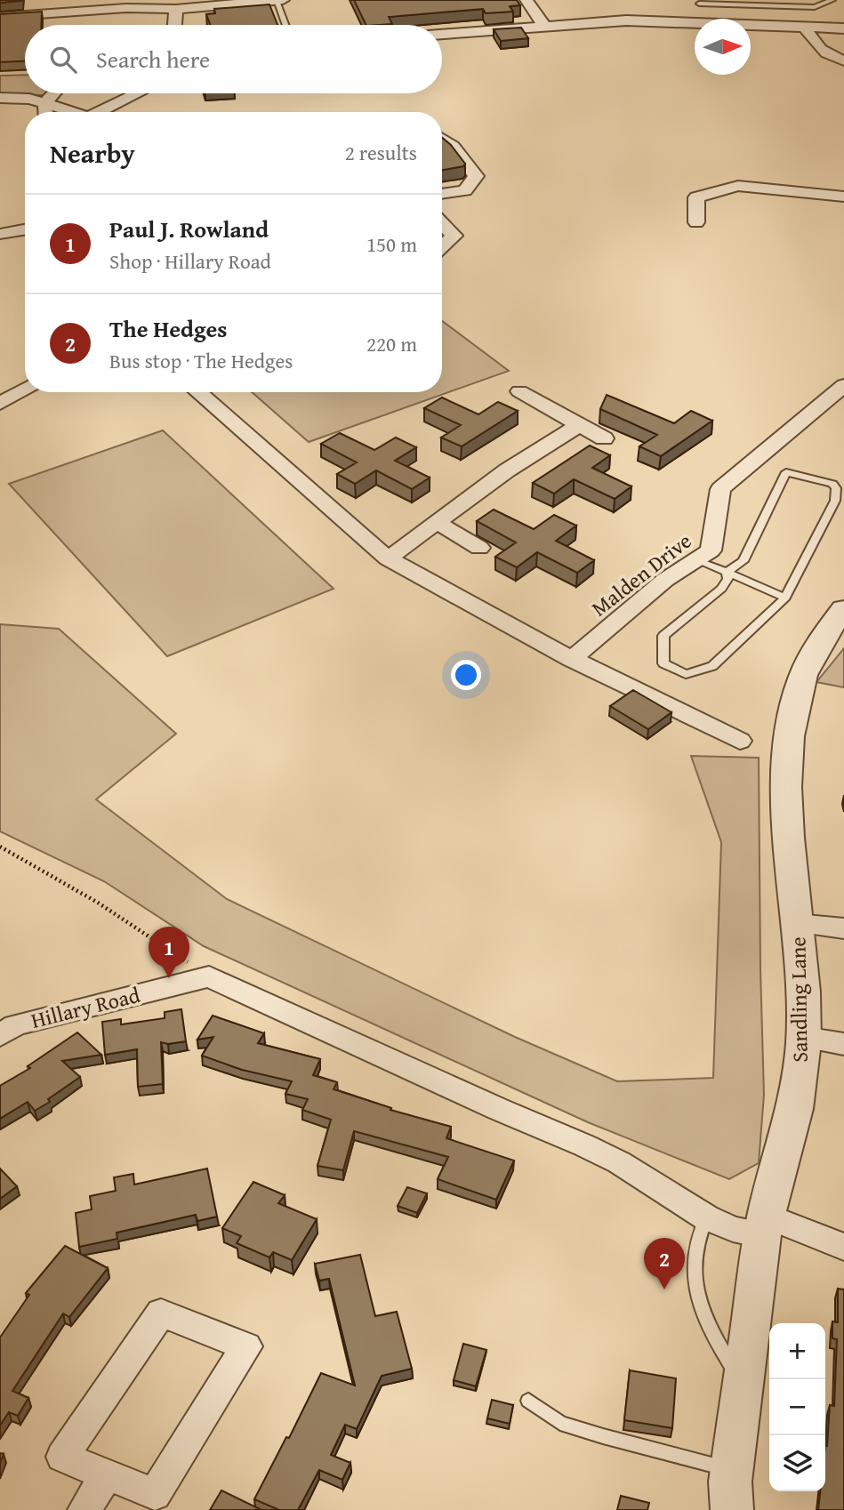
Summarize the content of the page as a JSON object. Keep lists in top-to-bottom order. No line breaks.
{"streets":{"street":["Malden Drive","Sandling Lane","Hillary Road"]},"north":"right","page":{"search":"Search here","heading":["Nearby","2 results"],"list":[{"mark":"1","name":"Paul J. Rowland","note":"Shop · Hillary Road","value":"150 m"},{"mark":"2","name":"The Hedges","note":"Bus stop · The Hedges","value":"220 m"}],"pins":["1","2"],"map_buttons":["+","−"]}}
